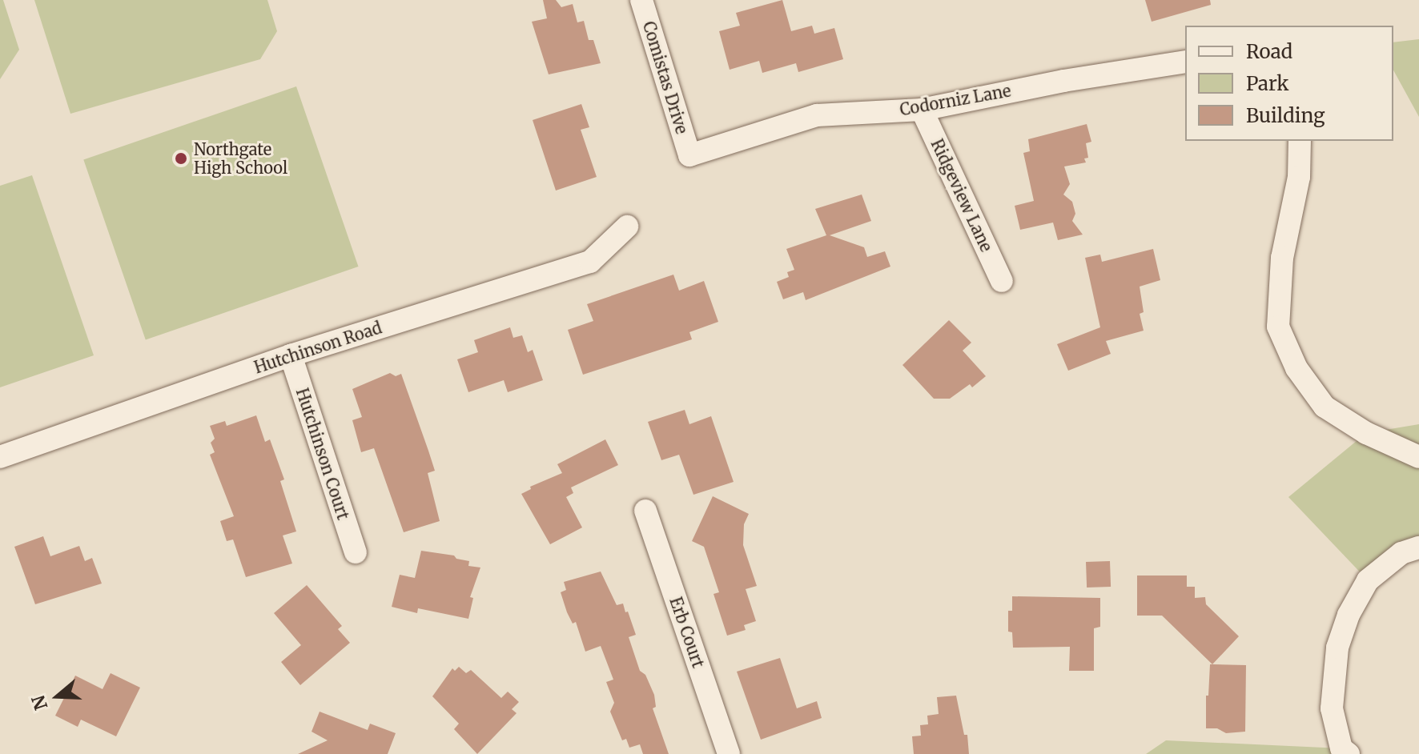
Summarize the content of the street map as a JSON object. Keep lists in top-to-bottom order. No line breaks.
{"streets":{"street":["Comistas Drive","Codorniz Lane","Ridgeview Lane","Hutchinson Road","Hutchinson Court","Erb Court"]},"crossings":[["Comistas Drive","Codorniz Lane"],["Codorniz Lane","Ridgeview Lane"],["Hutchinson Road","Hutchinson Court"]],"places":["Northgate High School"],"legend":["Road","Park","Building"],"north":"left"}
